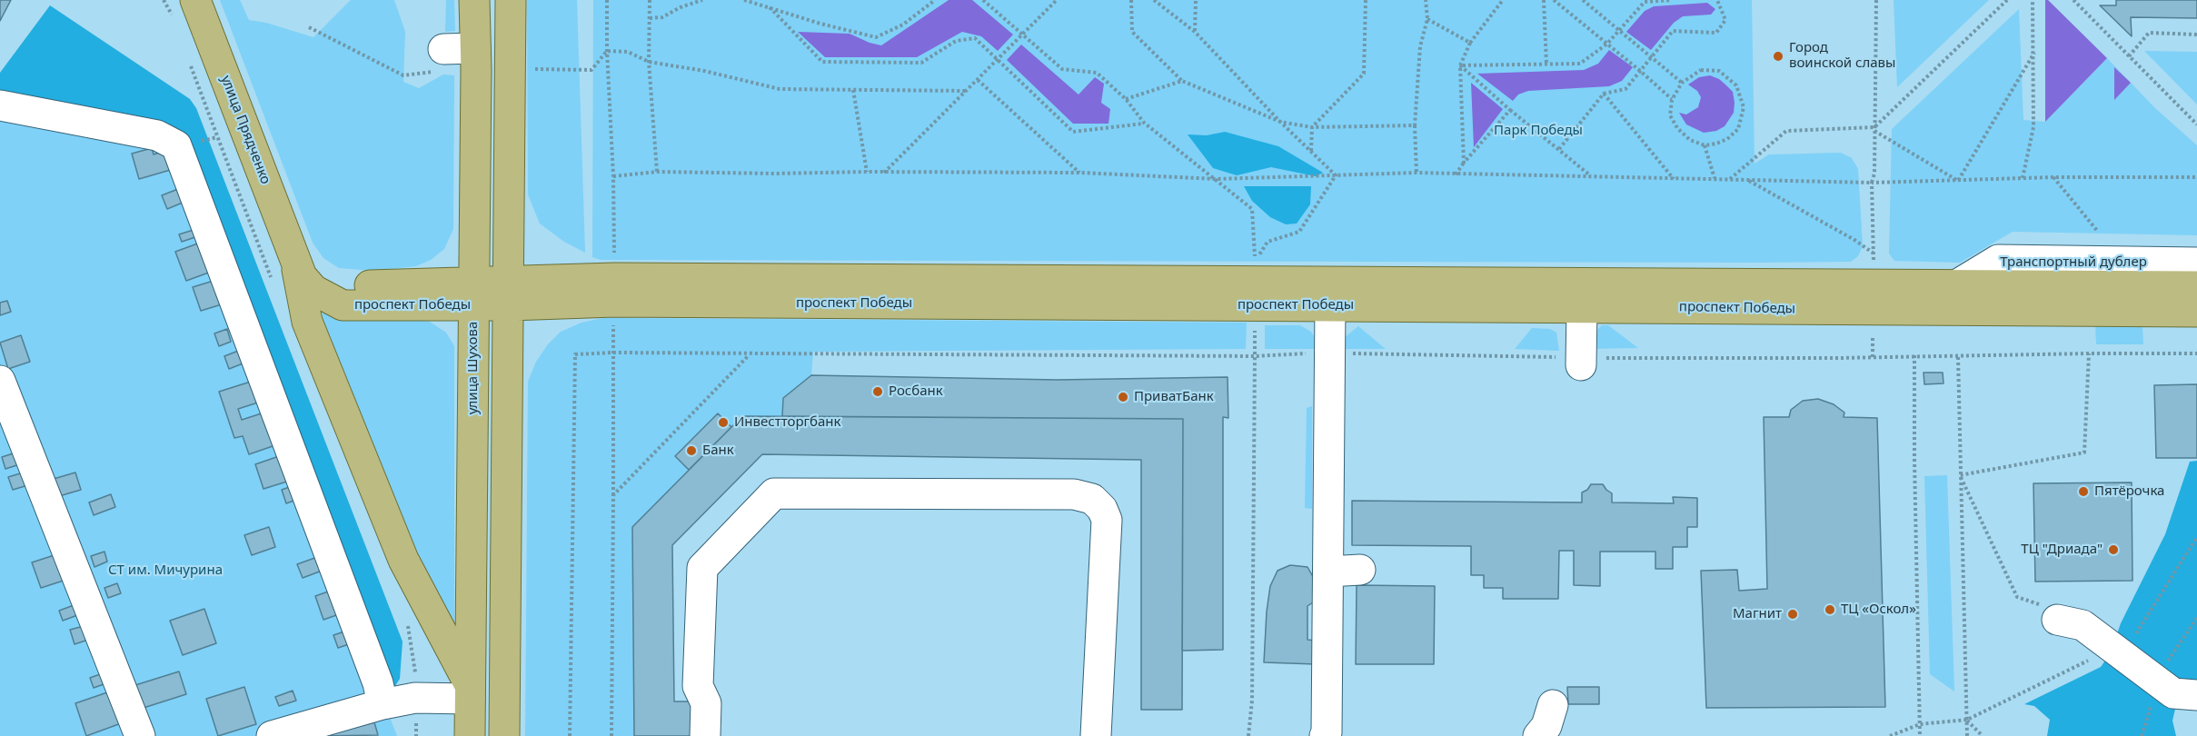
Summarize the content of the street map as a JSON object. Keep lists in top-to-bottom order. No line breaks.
{"streets":{"main road":["улица Прядченко","проспект Победы","улица Шухова"],"lane":["Транспортный дублер"]},"crossings":[["улица Прядченко","проспект Победы"],["Транспортный дублер","проспект Победы"],["проспект Победы","улица Шухова"]],"parks":["Парк Победы","СТ им. Мичурина"],"places":["Город воинской славы","Росбанк","ПриватБанк","Инвестторгбанк","Банк","Пятёрочка","ТЦ \"Дриада\"","ТЦ «Оскол»","Магнит"]}
